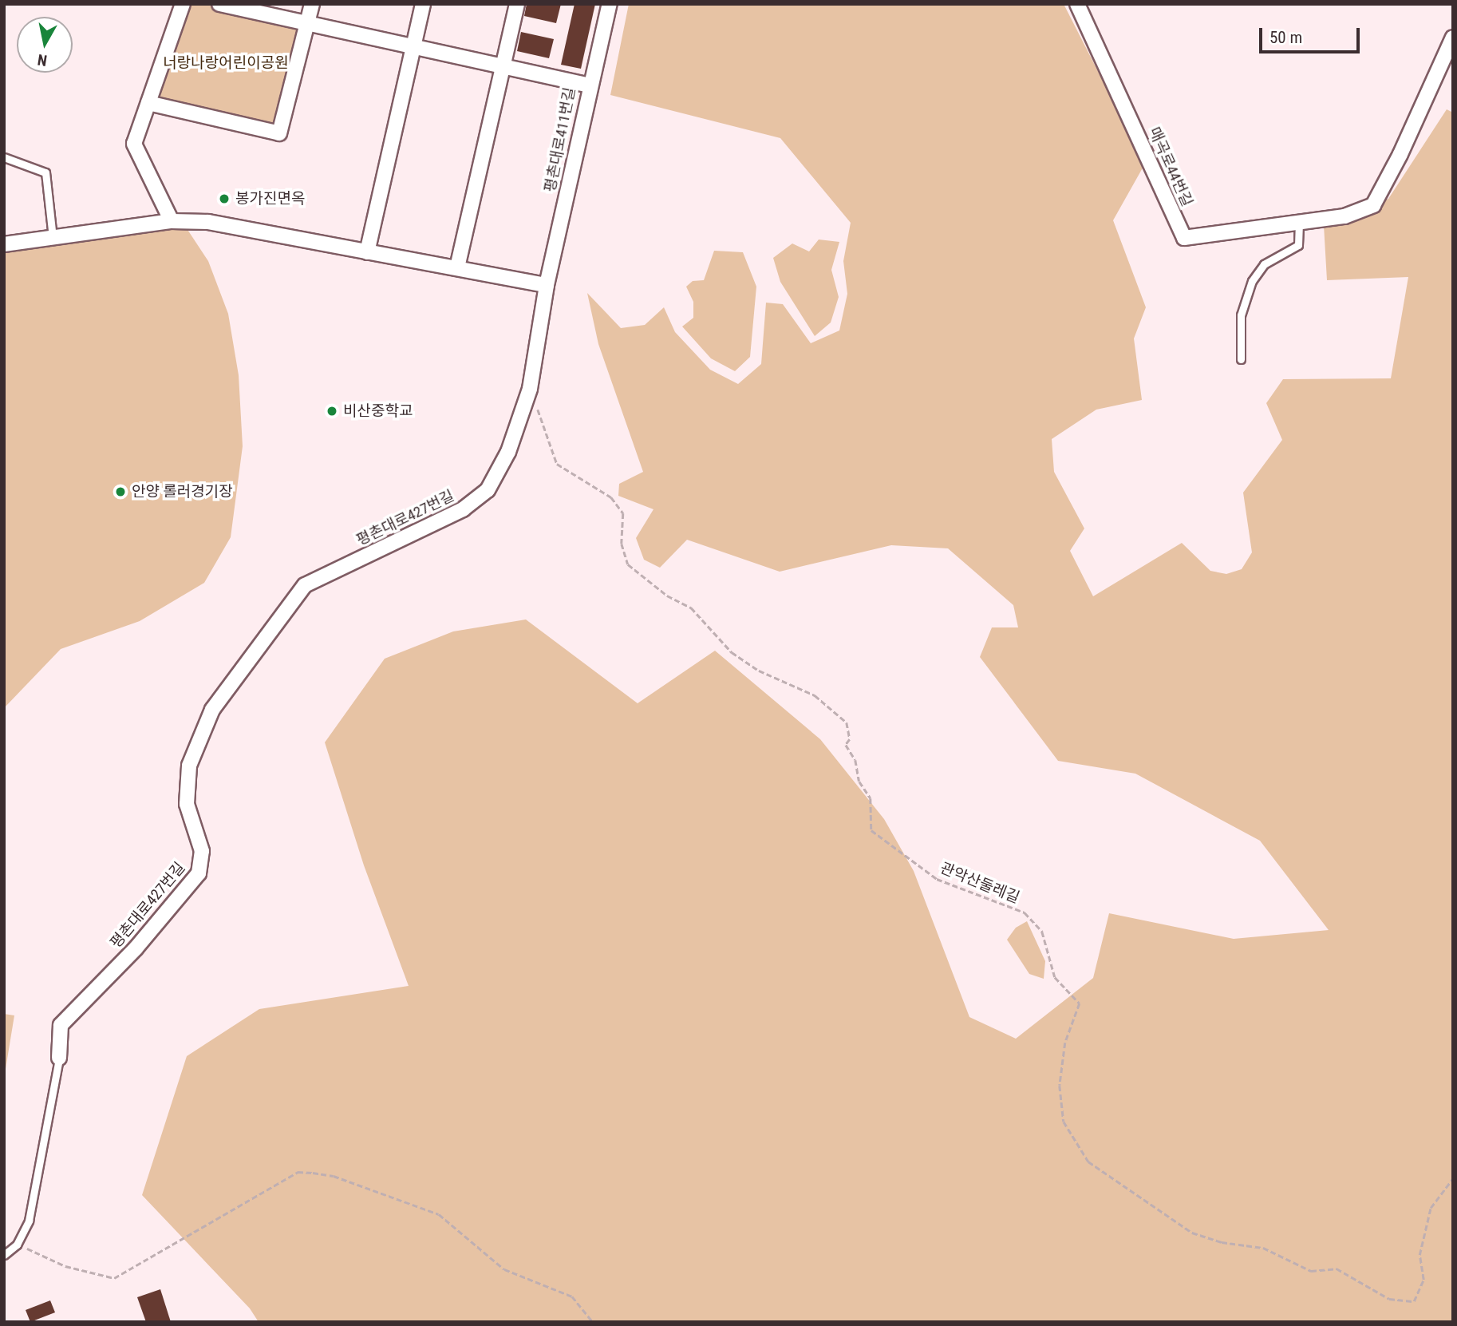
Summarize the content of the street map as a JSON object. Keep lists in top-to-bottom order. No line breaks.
{"streets":{"street":["평촌대로411번길","매곡로44번길","평촌대로427번길"],"path":["관악산둘레길"]},"crossings":[["평촌대로411번길","평촌대로427번길"],["평촌대로427번길","관악산둘레길"]],"parks":["너랑나랑어린이공원"],"places":["봉가진면옥","비산중학교","안양 롤러경기장"],"scale_bar":"50 m","north":"bottom"}
